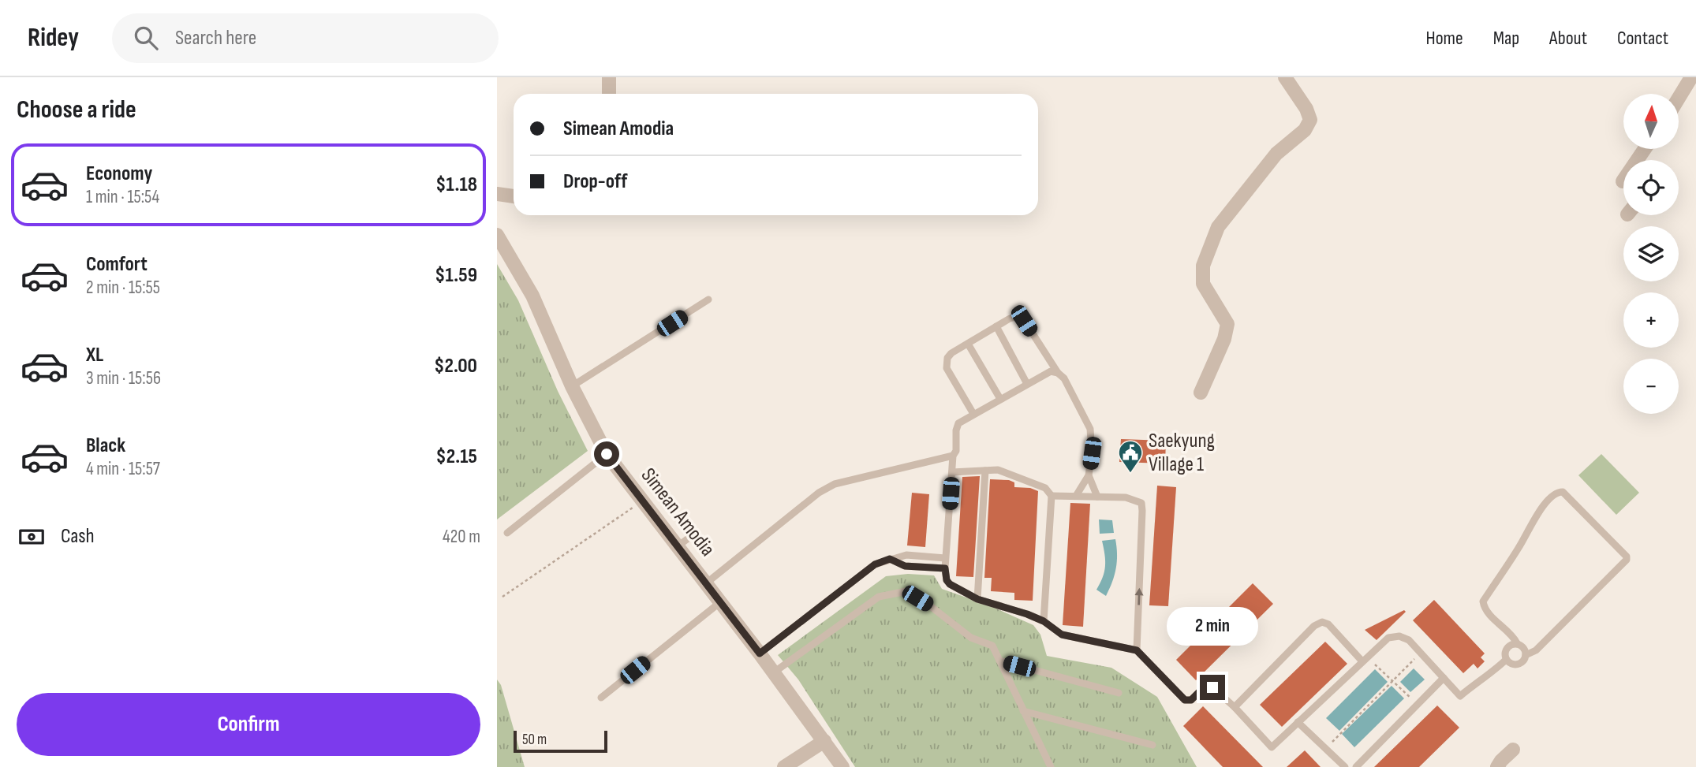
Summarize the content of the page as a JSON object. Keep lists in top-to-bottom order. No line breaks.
{"streets":{"street":["Simean Amodia"]},"places":{"public building":["Saekyung Village 1"]},"scale_bar":"50 m","north":"top","page":{"header":"Ridey","search":"Search here","nav":["Home","Map","About","Contact"],"heading":"Choose a ride","map_buttons":["+","−"],"banner":["Simean Amodia","Drop-off"],"list":[{"name":"Economy","note":"1 min · 15:54","value":"$1.18"},{"name":"Comfort","note":"2 min · 15:55","value":"$1.59"},{"name":"XL","note":"3 min · 15:56","value":"$2.00"},{"name":"Black","note":"4 min · 15:57","value":"$2.15"}],"pay":["Cash","420 m"],"bubble":"2 min","buttons":"Confirm","scale":"50 m"}}
